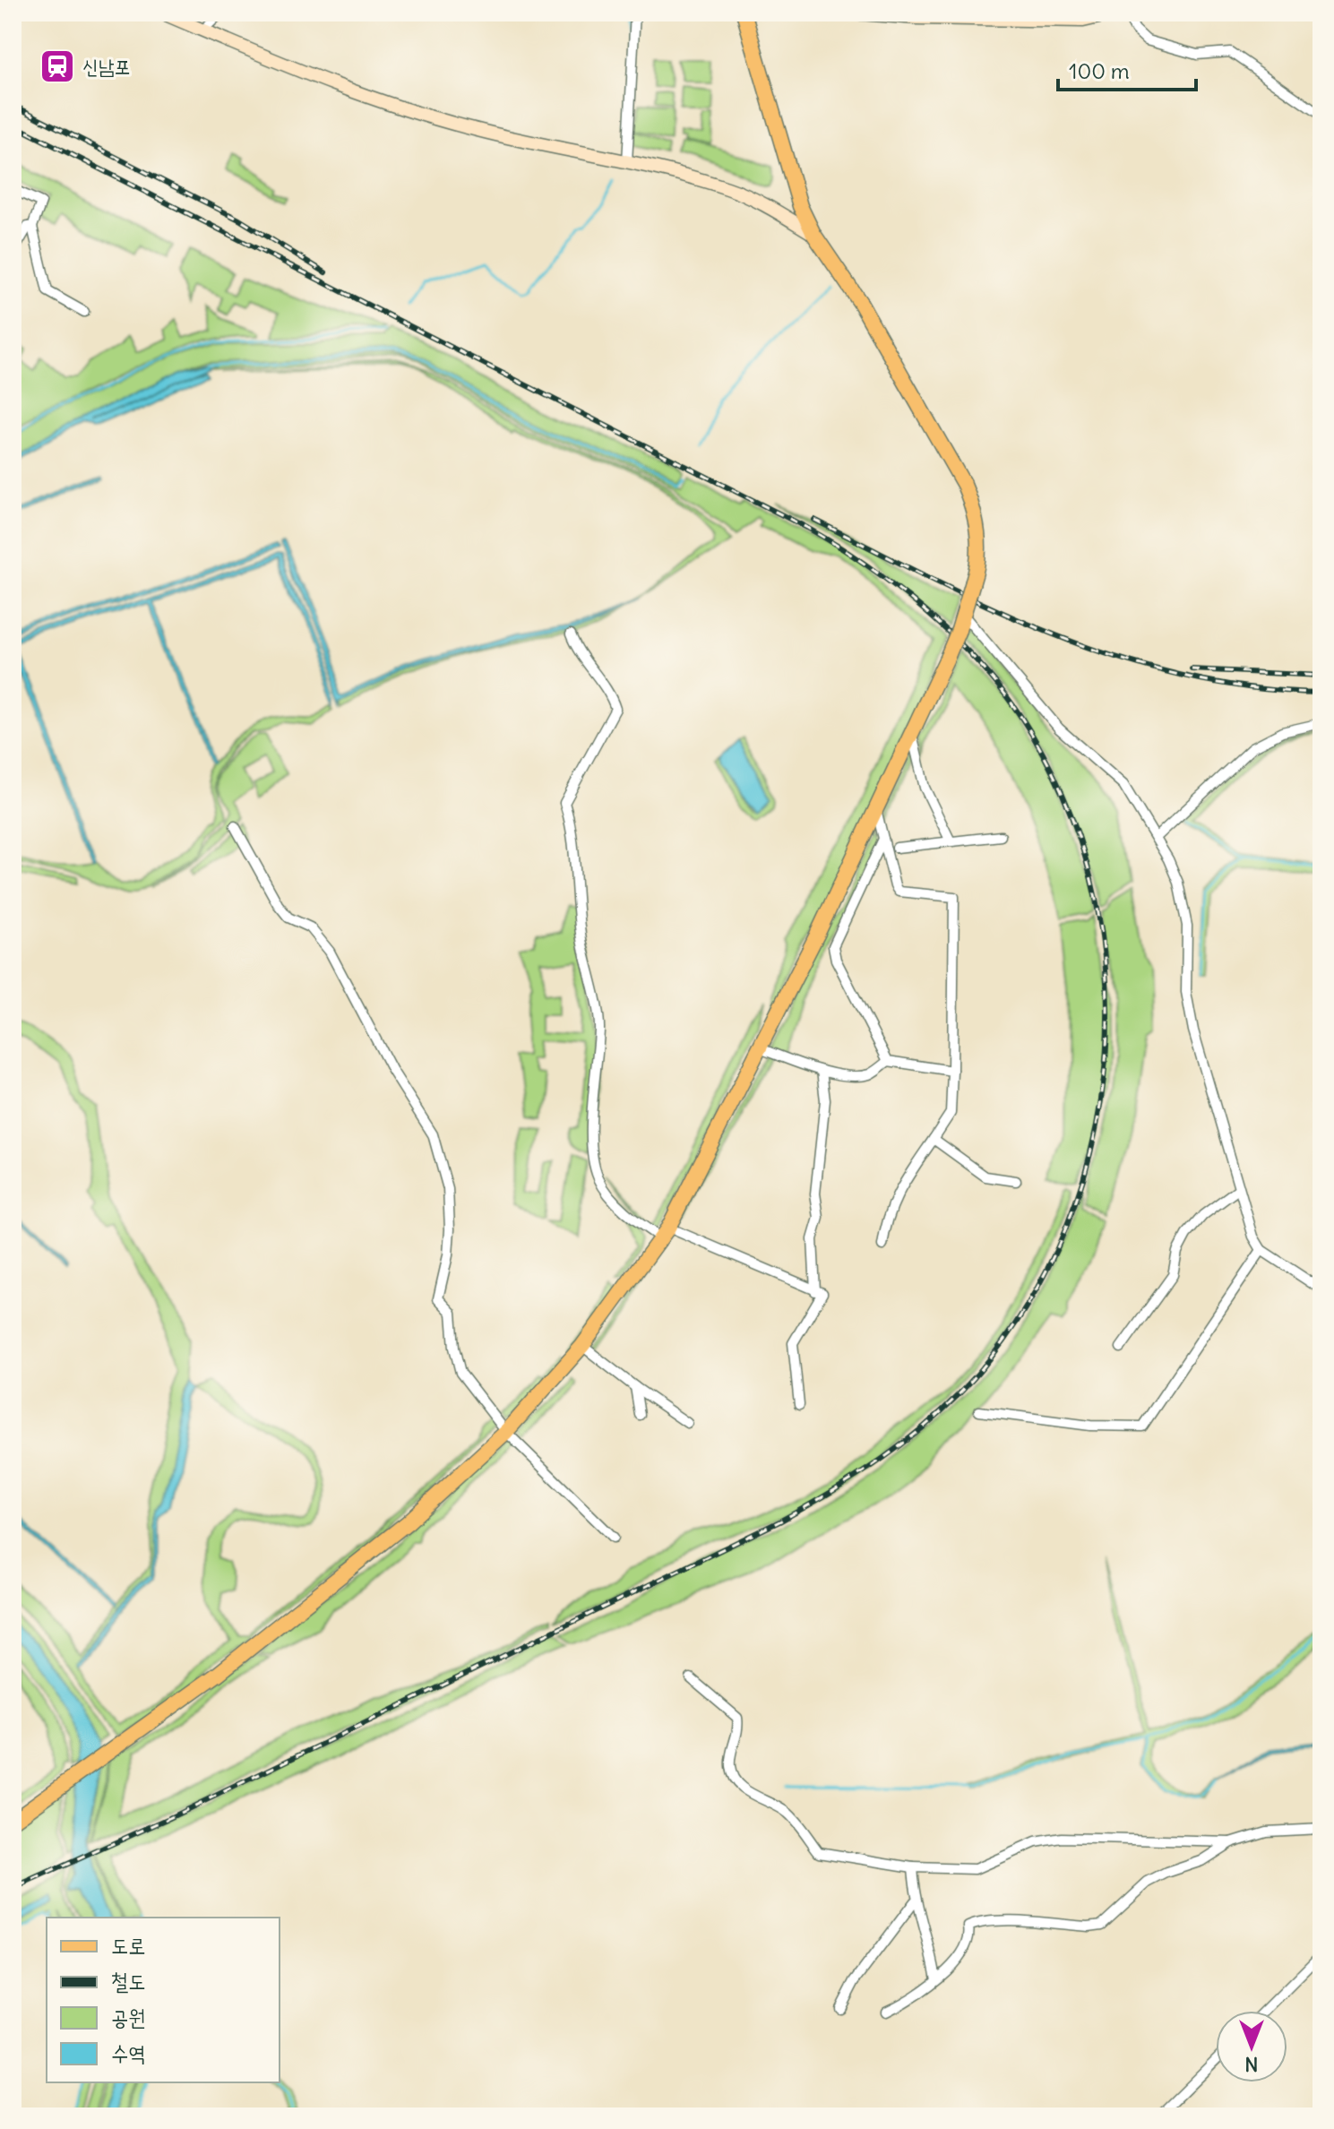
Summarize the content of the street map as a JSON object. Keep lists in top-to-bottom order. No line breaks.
{"places":{"station":["신남포"]},"legend":["도로","철도","공원","수역"],"scale_bar":"100 m","north":"bottom"}
